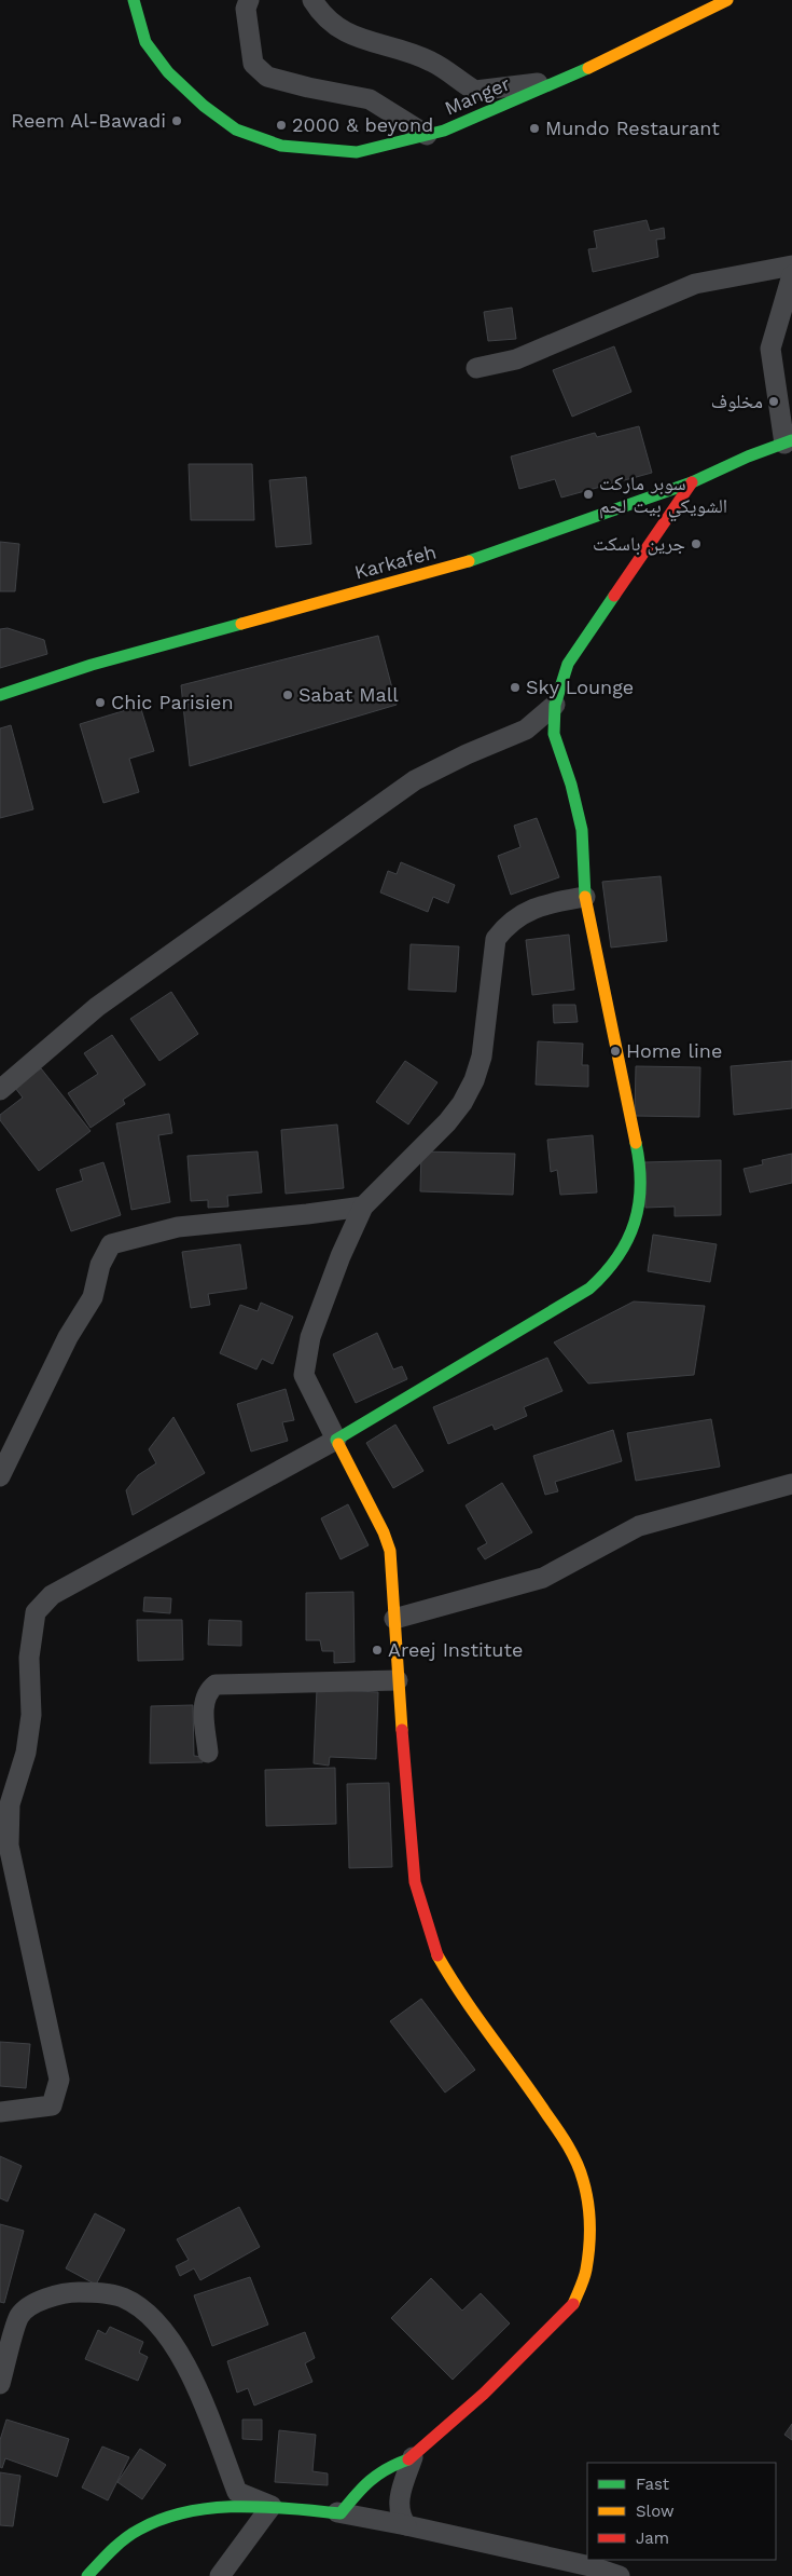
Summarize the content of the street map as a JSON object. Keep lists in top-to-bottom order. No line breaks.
{"streets":{"street":["Manger","Karkafeh"]},"places":["Reem Al-Bawadi","2000 & beyond","Mundo Restaurant","مخلوف","سوبر ماركت الشويكي بيت لحم","جرين باسكت","Sky Lounge","Sabat Mall","Chic Parisien","Home line","Areej Institute"],"legend":["Fast","Slow","Jam"]}
